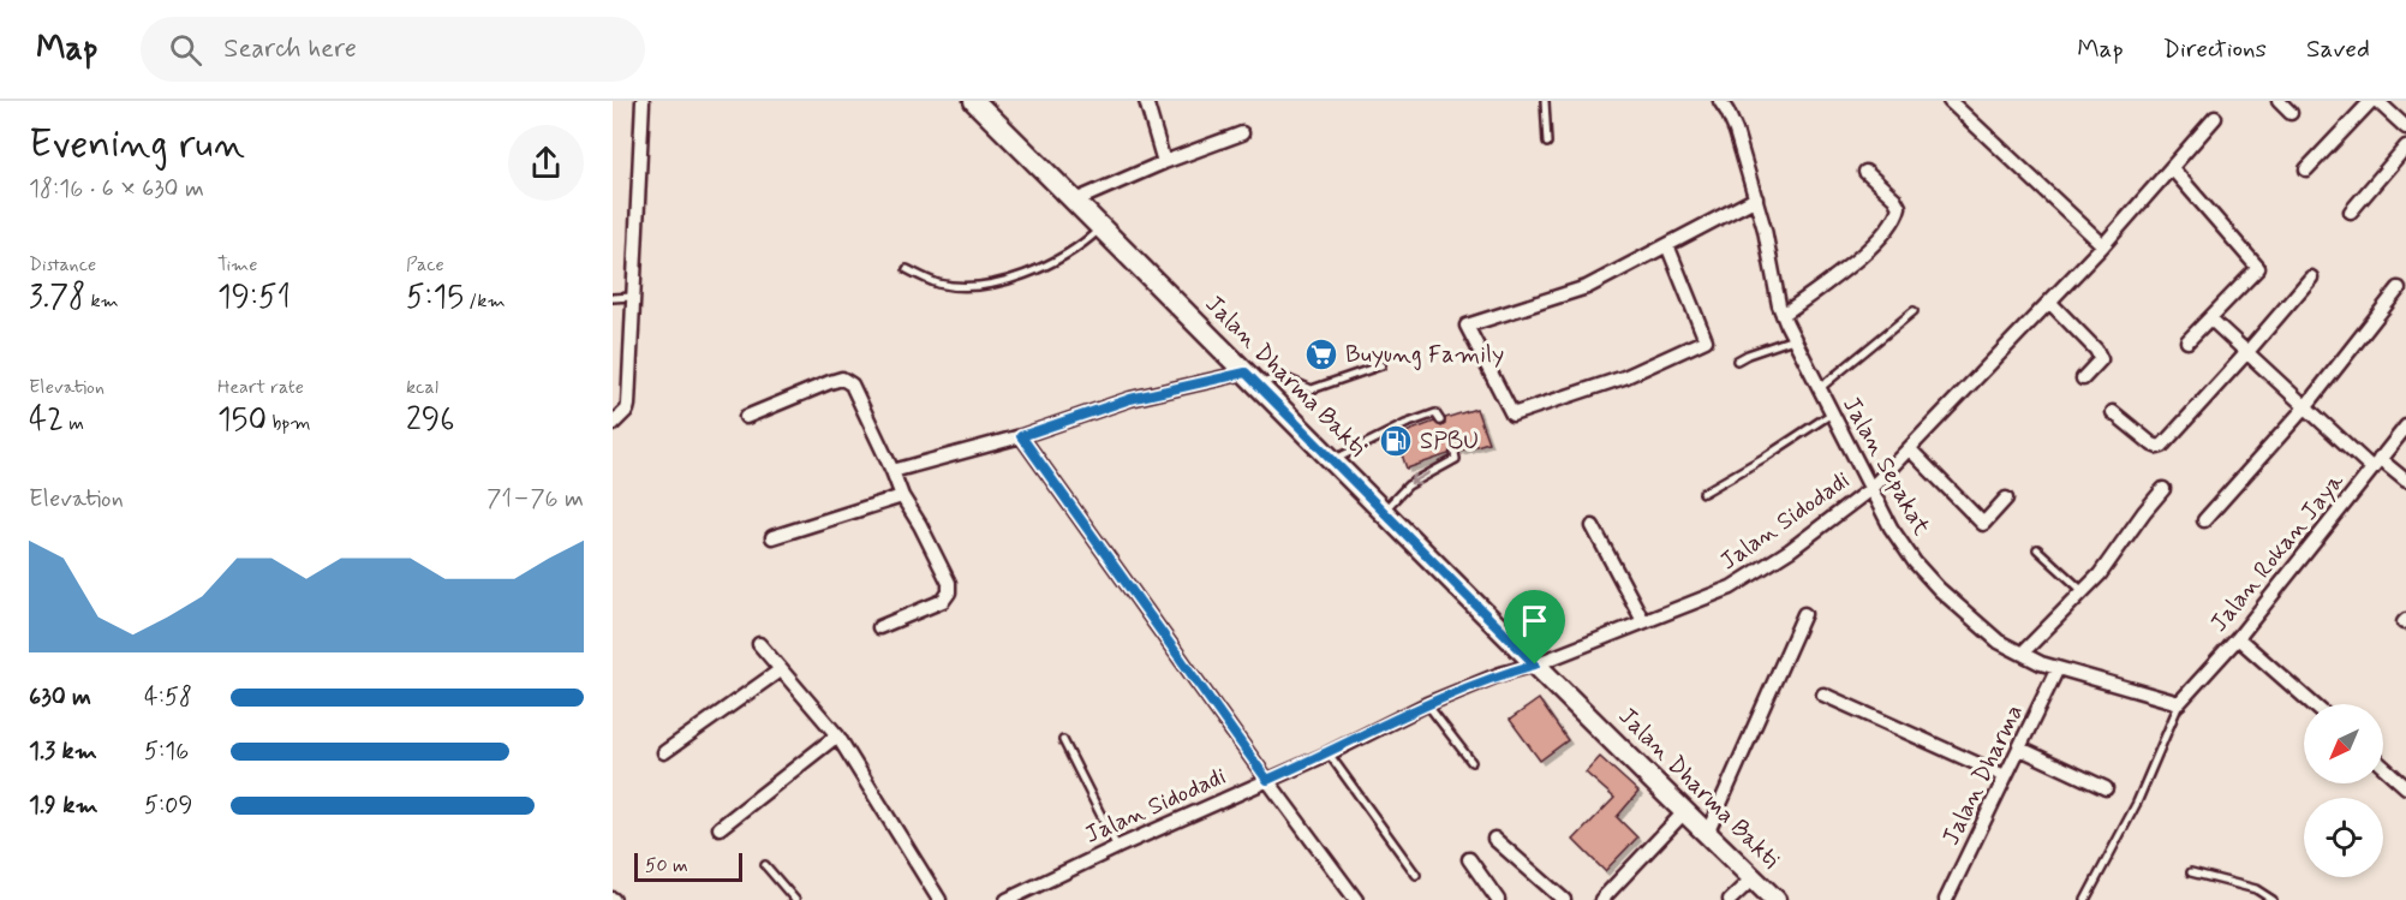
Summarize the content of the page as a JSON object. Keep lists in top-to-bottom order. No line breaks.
{"streets":{"main road":["Jalan Dharma Bakti"],"street":["Jalan Sepakat","Jalan Sidodadi","Jalan Rokan Jaya","Jalan Dharma"]},"crossings":[["Jalan Dharma Bakti","Jalan Sidodadi"],["Jalan Sepakat","Jalan Sidodadi"],["Jalan Sepakat","Jalan Rokan Jaya"],["Jalan Sepakat","Jalan Dharma"]],"places":{"supermarket":["Buyung Family"],"fuel station":["SPBU"]},"scale_bar":"50 m","north":"bottom left","page":{"header":"Map","search":"Search here","nav":["Map","Directions","Saved"],"heading":["Evening run","18:16 · 6 × 630 m"],"stats":[["Distance","3.78 km"],["Time","19:51"],["Pace","5:15 /km"],["Elevation","42 m"],["Heart rate","150 bpm"],["kcal","296"]],"chart":["Elevation","71–76 m"],"list":[{"name":"630 m","note":"4:58"},{"name":"1.3 km","note":"5:16"},{"name":"1.9 km","note":"5:09"}],"scale":"50 m"}}
